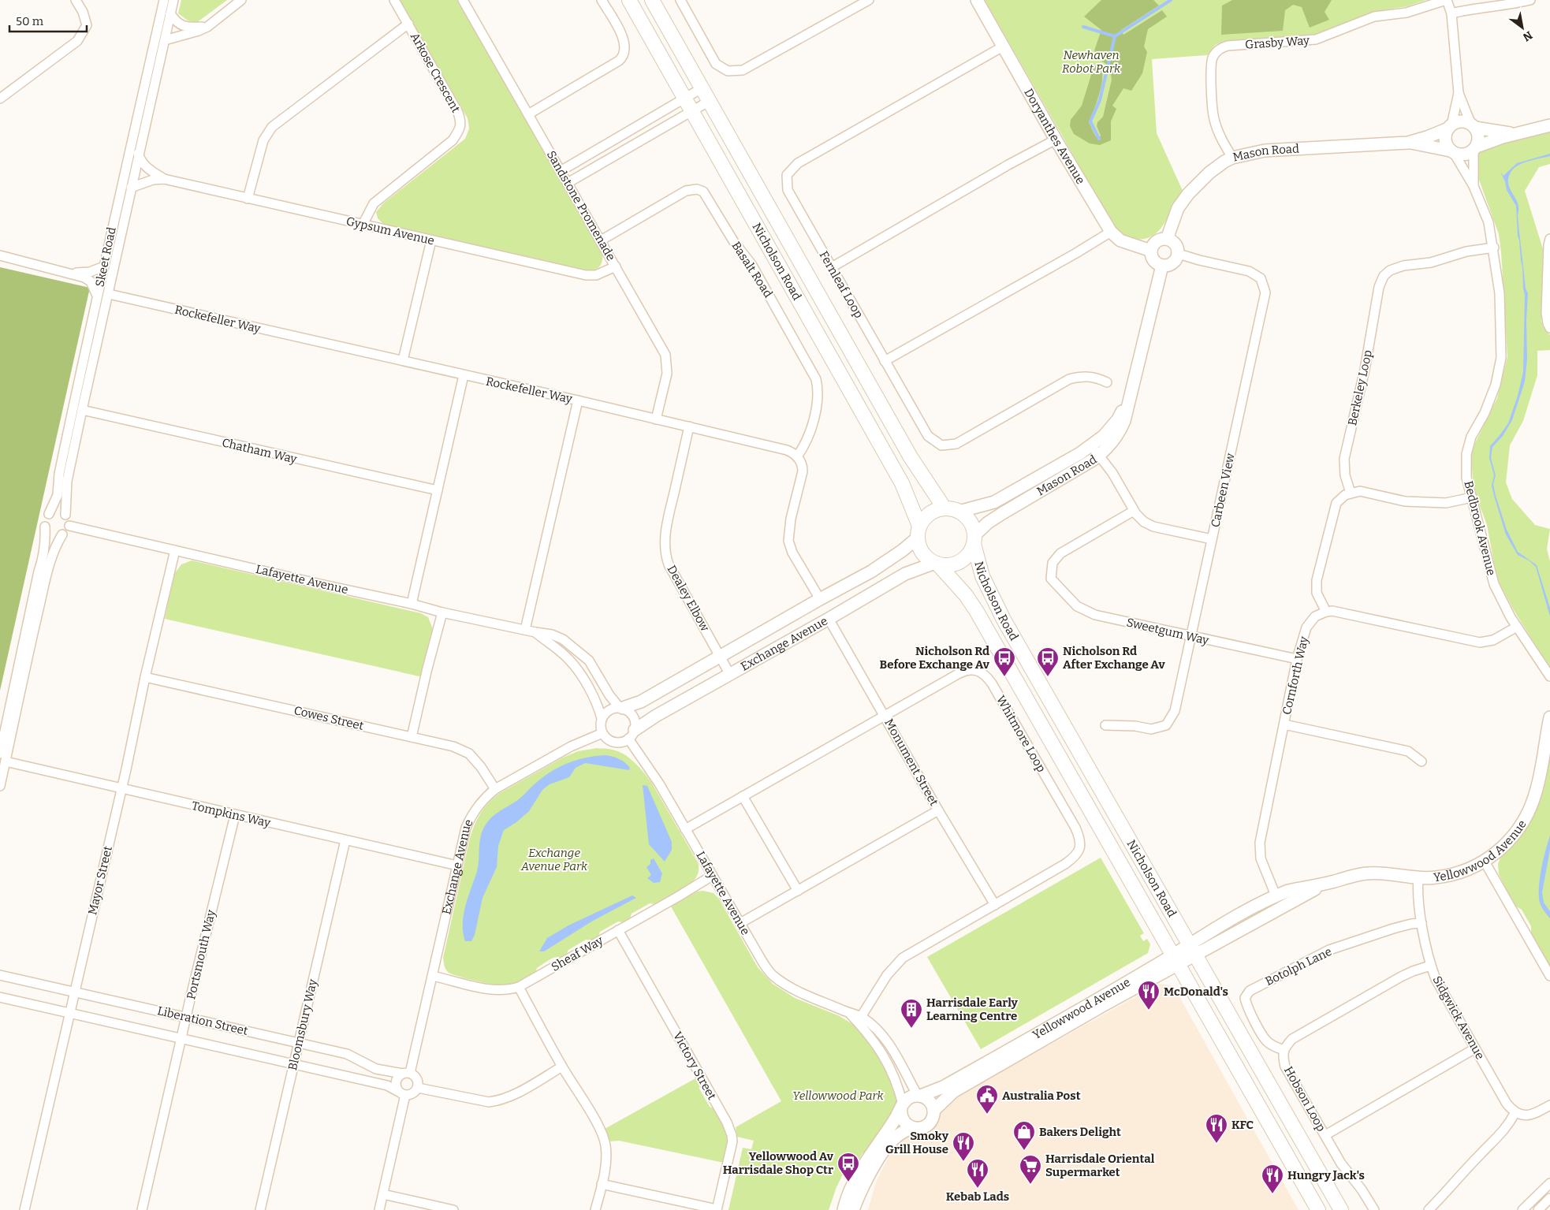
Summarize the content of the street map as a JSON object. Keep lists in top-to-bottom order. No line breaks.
{"streets":{"main road":["Nicholson Road"],"street":["Grasby Way","Arkose Crescent","Doryanthes Avenue","Mason Road","Sandstone Promenade","Gypsum Avenue","Skeet Road","Basalt Road","Fernleaf Loop","Rockefeller Way","Berkeley Loop","Chatham Way","Carbeen View","Bedbrook Avenue","Lafayette Avenue","Dealey Elbow","Sweetgum Way","Exchange Avenue","Cornforth Way","Cowes Street","Whitmore Loop","Monument Street","Tompkins Way","Yellowwood Avenue","Mayor Street","Sheaf Way","Portsmouth Way","Botolph Lane","Sidgwick Avenue","Liberation Street","Bloomsbury Way","Victory Street","Hobson Loop"]},"crossings":[["Grasby Way","Mason Road"],["Arkose Crescent","Gypsum Avenue"],["Doryanthes Avenue","Mason Road"],["Doryanthes Avenue","Fernleaf Loop"],["Doryanthes Avenue","Carbeen View"],["Mason Road","Nicholson Road"],["Mason Road","Carbeen View"],["Mason Road","Bedbrook Avenue"],["Mason Road","Exchange Avenue"],["Sandstone Promenade","Gypsum Avenue"],["Sandstone Promenade","Basalt Road"],["Sandstone Promenade","Rockefeller Way"],["Gypsum Avenue","Skeet Road"],["Skeet Road","Rockefeller Way"],["Skeet Road","Chatham Way"],["Skeet Road","Lafayette Avenue"],["Nicholson Road","Exchange Avenue"],["Nicholson Road","Yellowwood Avenue"],["Basalt Road","Rockefeller Way"],["Rockefeller Way","Dealey Elbow"],["Berkeley Loop","Bedbrook Avenue"],["Carbeen View","Sweetgum Way"],["Lafayette Avenue","Exchange Avenue"],["Lafayette Avenue","Whitmore Loop"],["Lafayette Avenue","Yellowwood Avenue"],["Lafayette Avenue","Mayor Street"],["Lafayette Avenue","Sheaf Way"],["Dealey Elbow","Exchange Avenue"],["Sweetgum Way","Cornforth Way"],["Exchange Avenue","Cowes Street"],["Exchange Avenue","Monument Street"],["Exchange Avenue","Tompkins Way"],["Exchange Avenue","Sheaf Way"],["Exchange Avenue","Liberation Street"],["Cornforth Way","Yellowwood Avenue"],["Cowes Street","Mayor Street"],["Whitmore Loop","Monument Street"],["Tompkins Way","Mayor Street"],["Tompkins Way","Portsmouth Way"],["Tompkins Way","Bloomsbury Way"],["Yellowwood Avenue","Sidgwick Avenue"],["Mayor Street","Liberation Street"],["Sheaf Way","Victory Street"],["Portsmouth Way","Liberation Street"],["Botolph Lane","Sidgwick Avenue"],["Botolph Lane","Hobson Loop"],["Sidgwick Avenue","Hobson Loop"],["Liberation Street","Bloomsbury Way"]],"parks":["Newhaven Robot Park","Exchange Avenue Park","Yellowwood Park"],"places":{"bus stop":["Nicholson Rd Before Exchange Av","Nicholson Rd After Exchange Av","Yellowwood Av Harrisdale Shop Ctr"],"restaurant":["McDonald's","KFC","Smoky Grill House","Kebab Lads","Hungry Jack's"],"building":["Harrisdale Early Learning Centre"],"public building":["Australia Post"],"shop":["Bakers Delight"],"supermarket":["Harrisdale Oriental Supermarket"]},"scale_bar":"50 m","north":"bottom right"}
